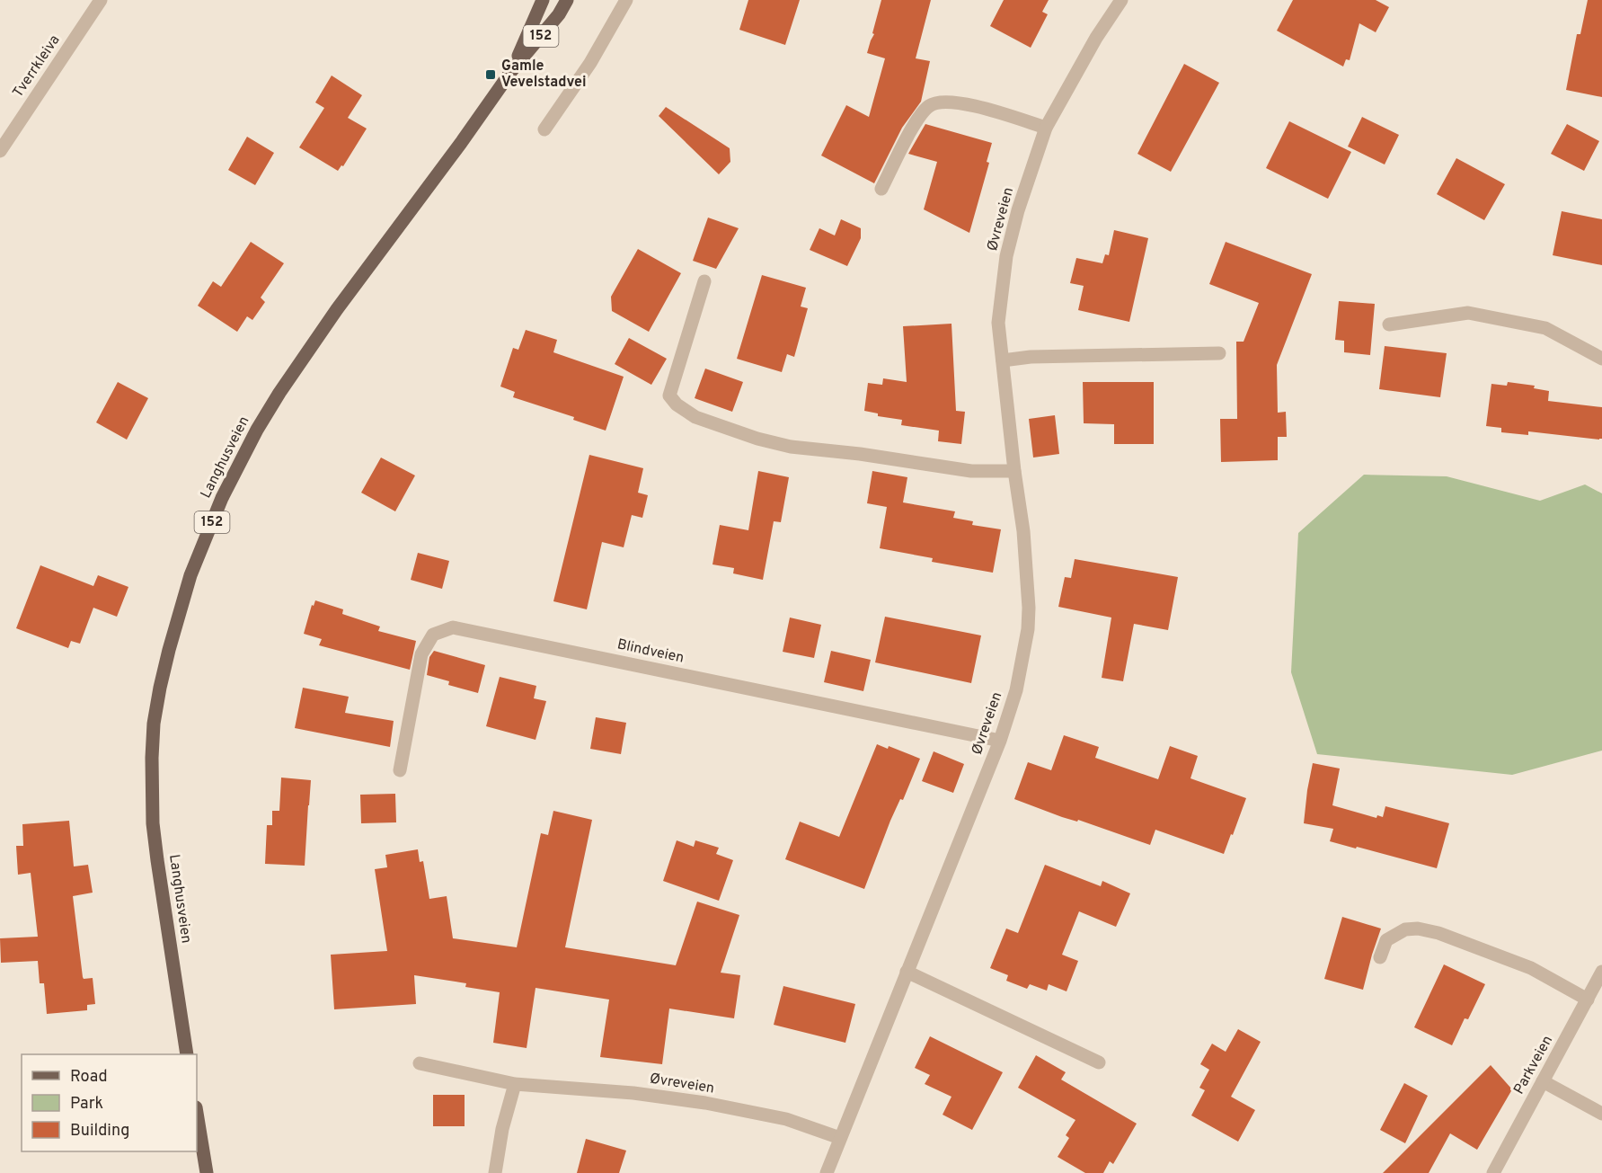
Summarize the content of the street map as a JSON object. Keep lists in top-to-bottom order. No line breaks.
{"streets":{"main road":["152","Langhusveien"],"street":["Tverrkleiva","Øvreveien","Blindveien","Parkveien"]},"crossings":[["Øvreveien","Blindveien"]],"places":{"transit":["Gamle Vevelstadvei"]},"legend":["Road","Park","Building"]}
